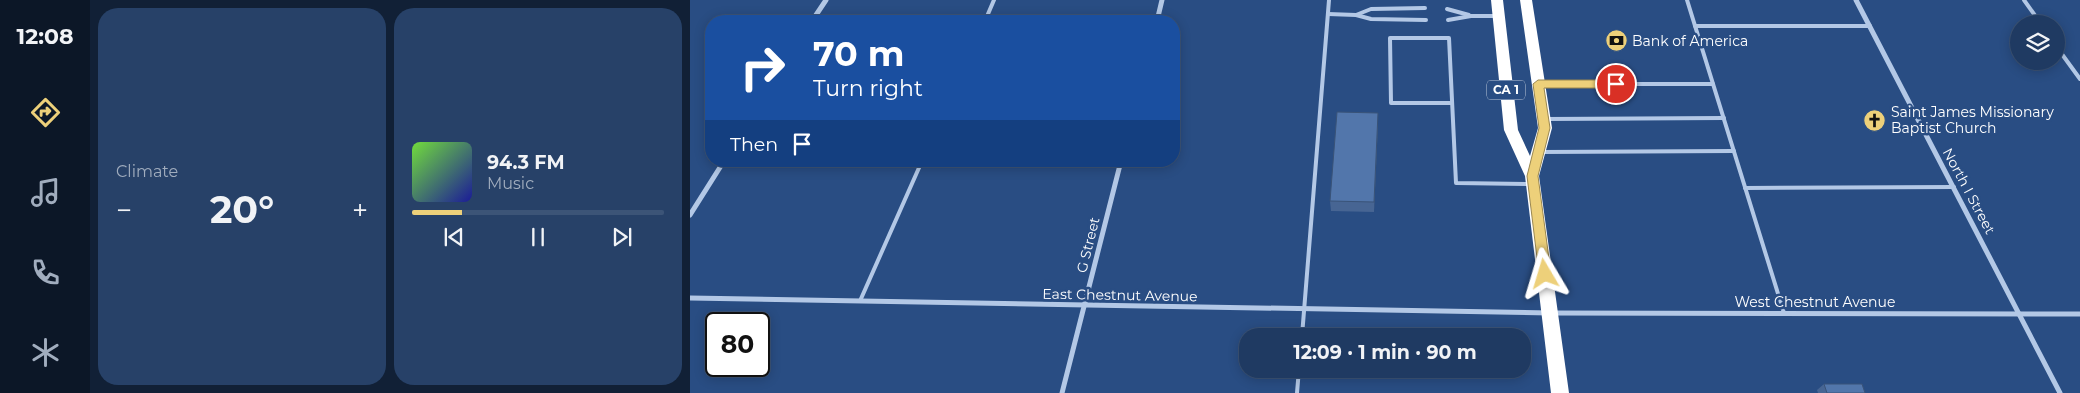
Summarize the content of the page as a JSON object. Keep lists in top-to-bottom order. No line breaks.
{"streets":{"highway":["CA 1"],"street":["North I Street","G Street","East Chestnut Avenue","West Chestnut Avenue"]},"crossings":[["CA 1","East Chestnut Avenue"],["CA 1","West Chestnut Avenue"],["North I Street","West Chestnut Avenue"],["G Street","East Chestnut Avenue"],["East Chestnut Avenue","West Chestnut Avenue"]],"places":{"bank":["Bank of America"],"church":["Saint James Missionary Baptist Church"]},"page":{"tabs":"12:08","tile":"Climate","turn":["70 m","Turn right"],"then":"Then","song":["94.3 FM","Music"],"heat":["−","20°","+"],"limit":"80","trip":"12:09 · 1 min · 90 m"}}
